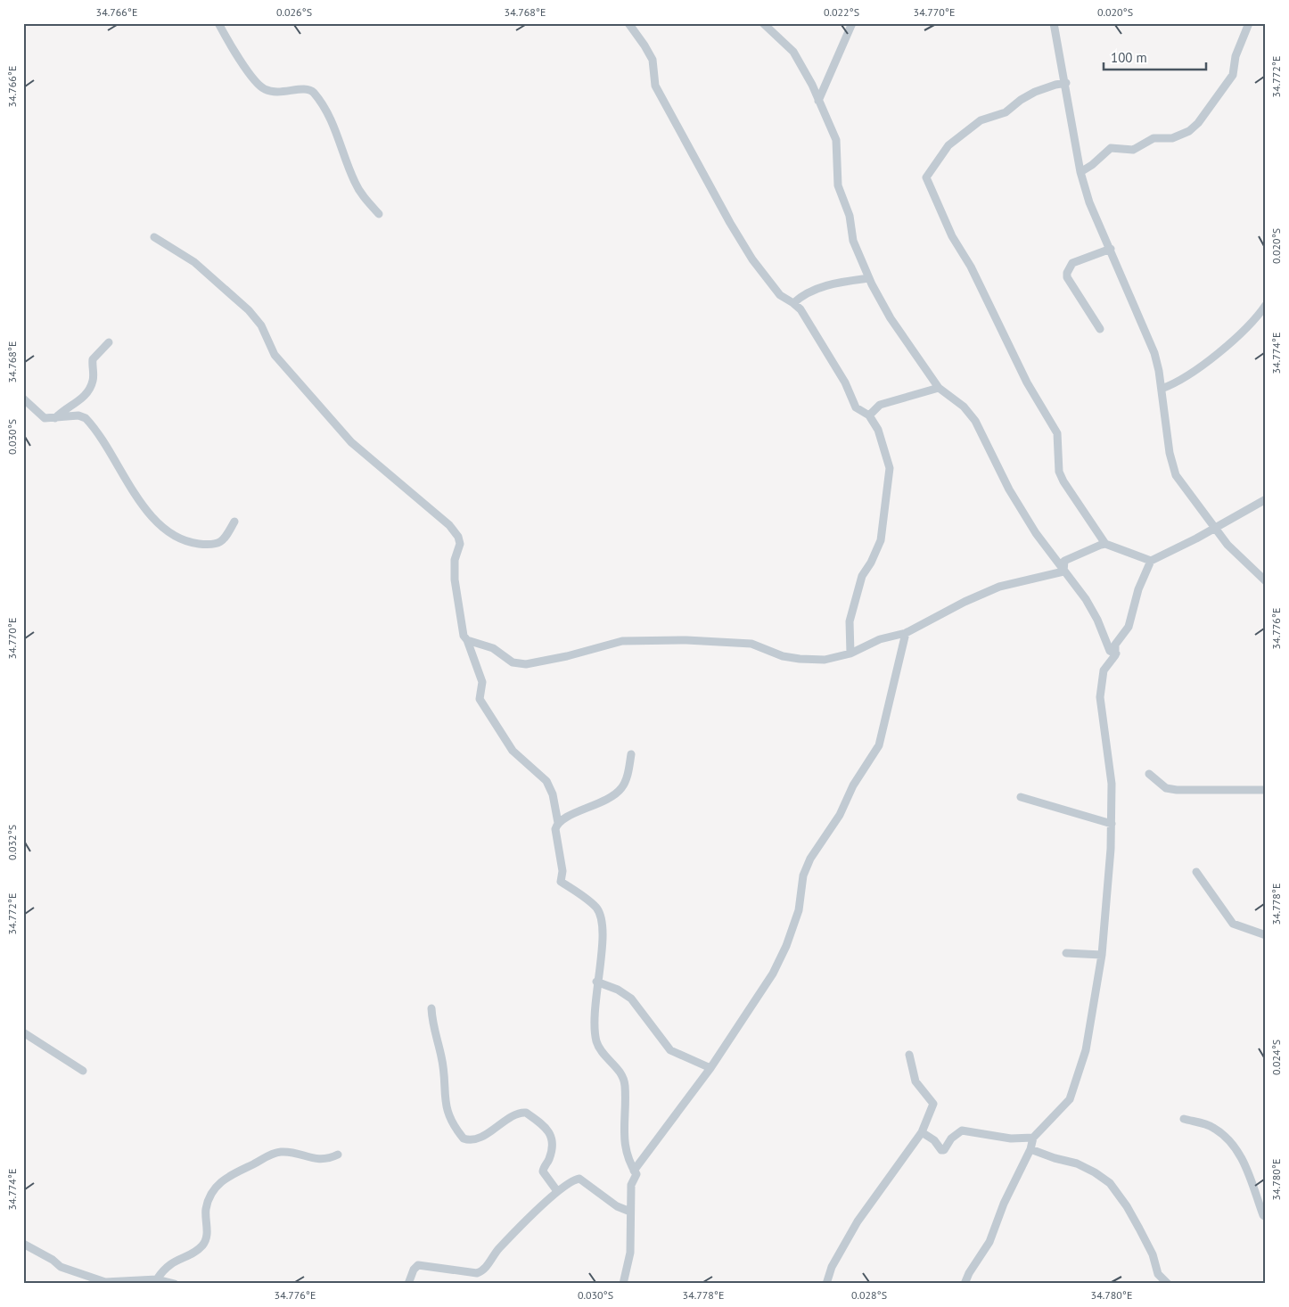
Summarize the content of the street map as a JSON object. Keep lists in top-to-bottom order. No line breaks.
{"scale_bar":"100 m","coordinates":["34.766°E","0.026°S","34.768°E","0.022°S","34.770°E","0.020°S","34.772°E","34.774°E","0.030°S","34.776°E","0.032°S","34.778°E","0.024°S","34.780°E","0.028°S"]}
